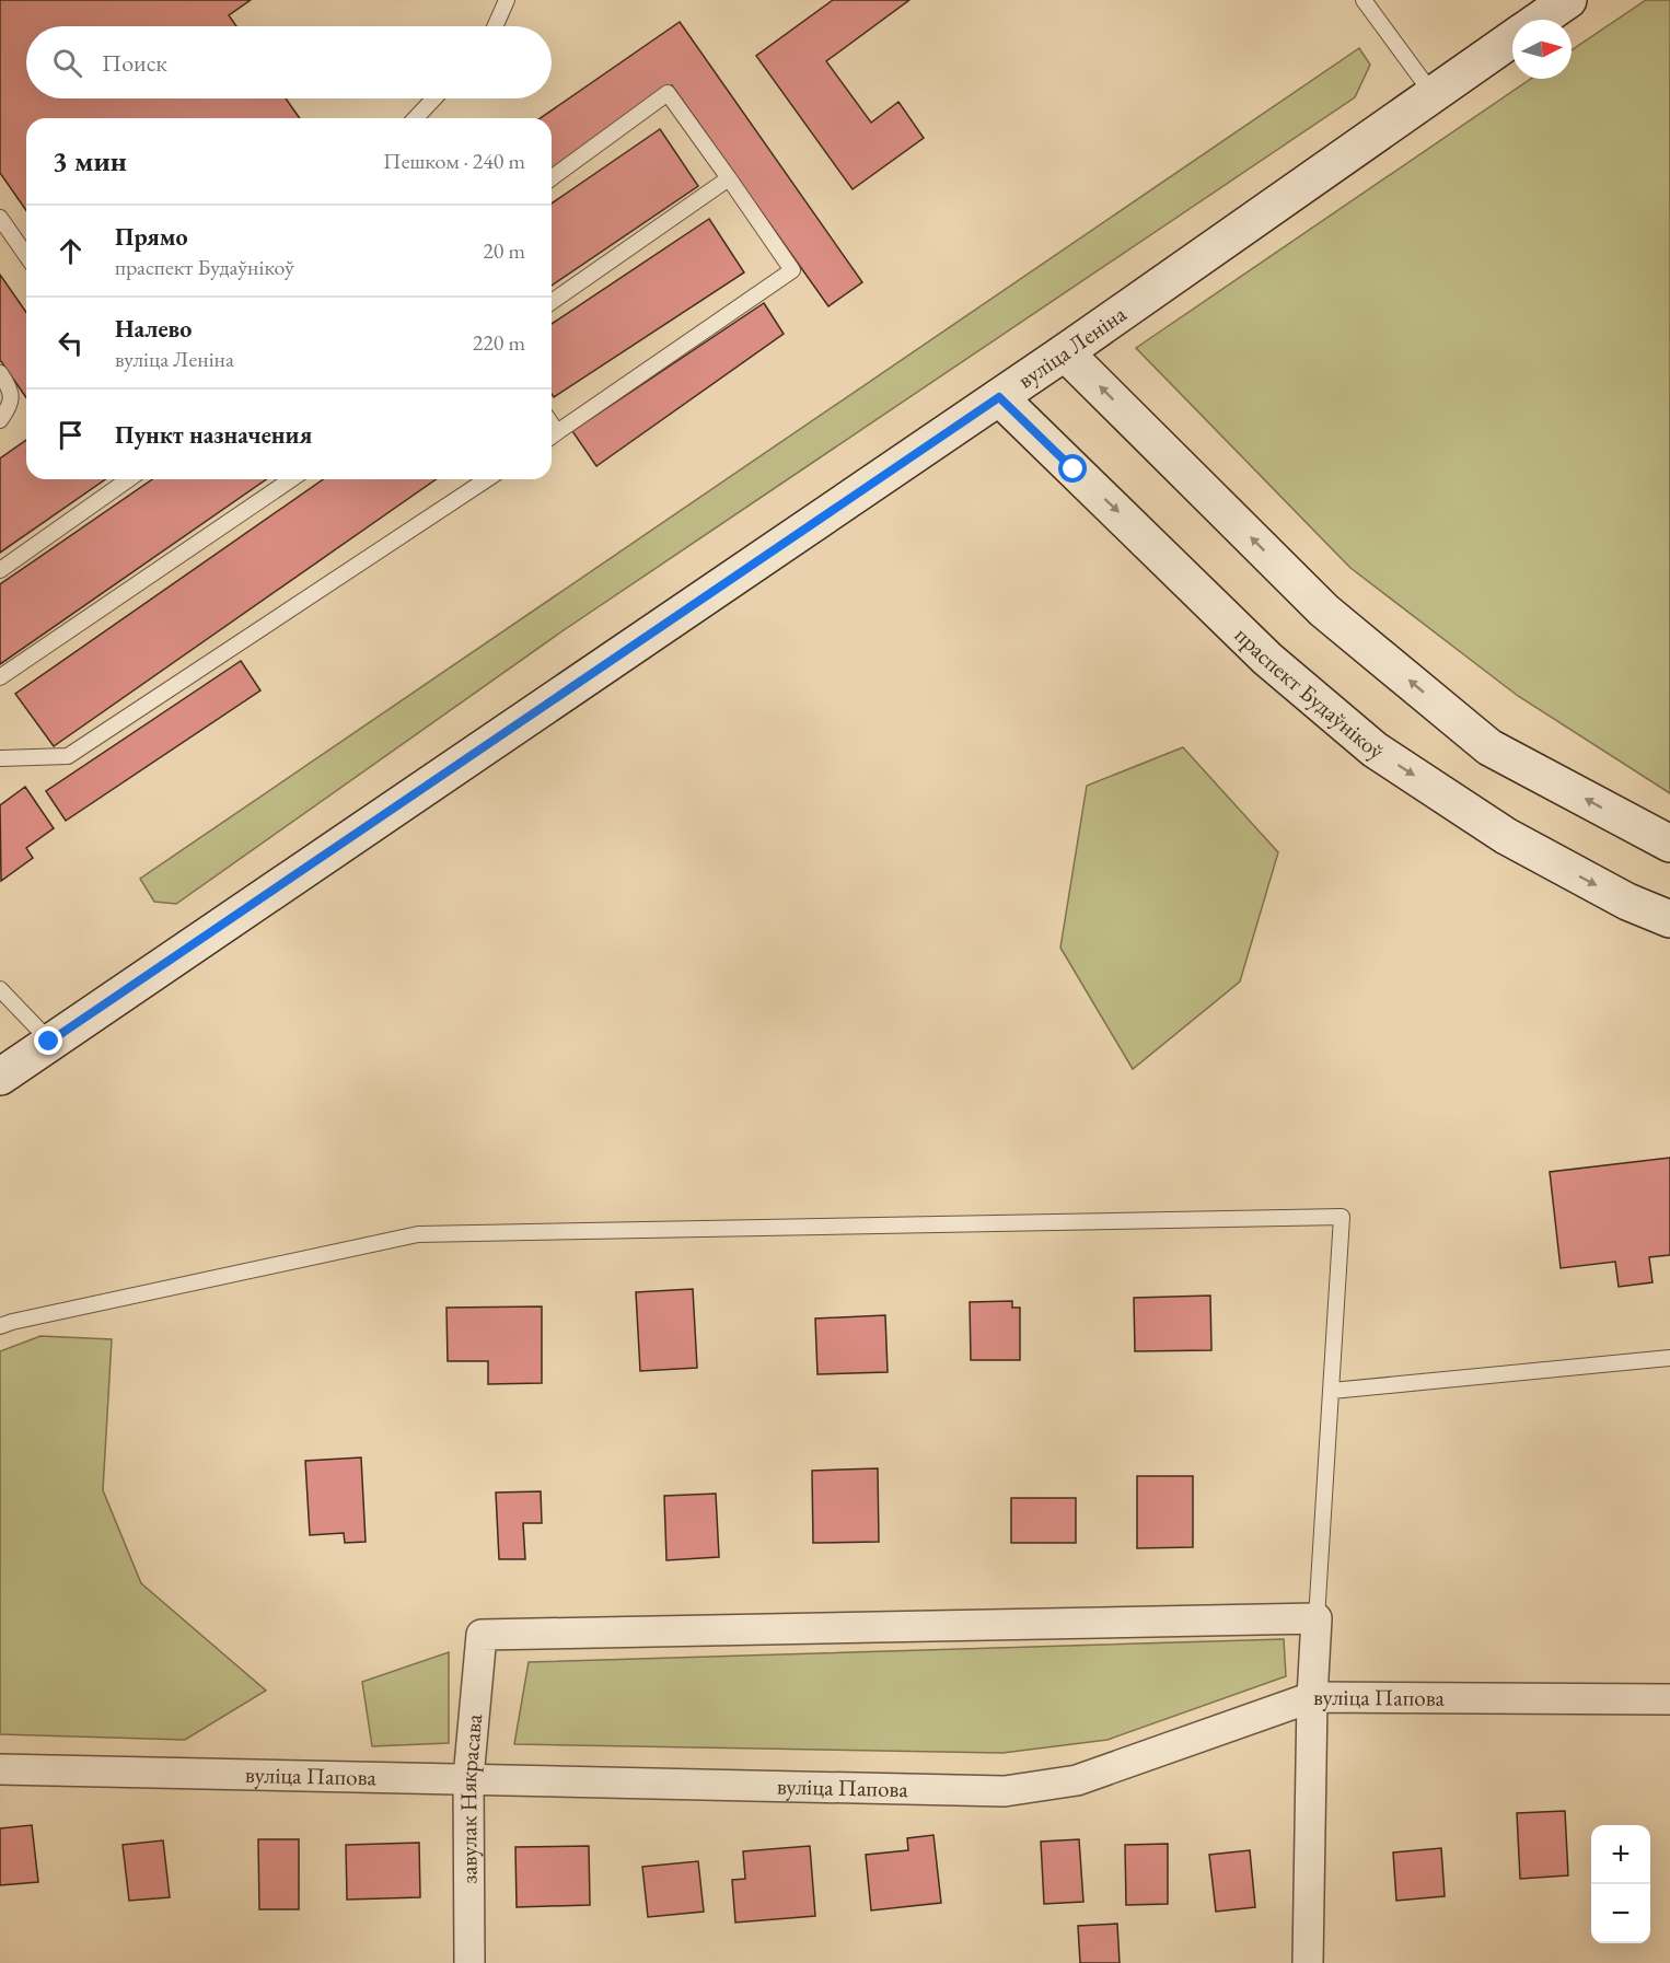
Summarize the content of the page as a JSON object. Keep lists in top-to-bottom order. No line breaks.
{"streets":{"main road":["вуліца Леніна","праспект Будаўнікоў"],"street":["вуліца Папова","завулак Някрасава"]},"crossings":[["вуліца Леніна","праспект Будаўнікоў"],["вуліца Папова","завулак Някрасава"]],"north":"right","page":{"search":"Поиск","heading":["3 мин","Пешком · 240 m"],"list":[["Прямо","праспект Будаўнікоў","20 m"],["Налево","вуліца Леніна","220 m"],"Пункт назначения"],"map_buttons":["+","−"]}}
